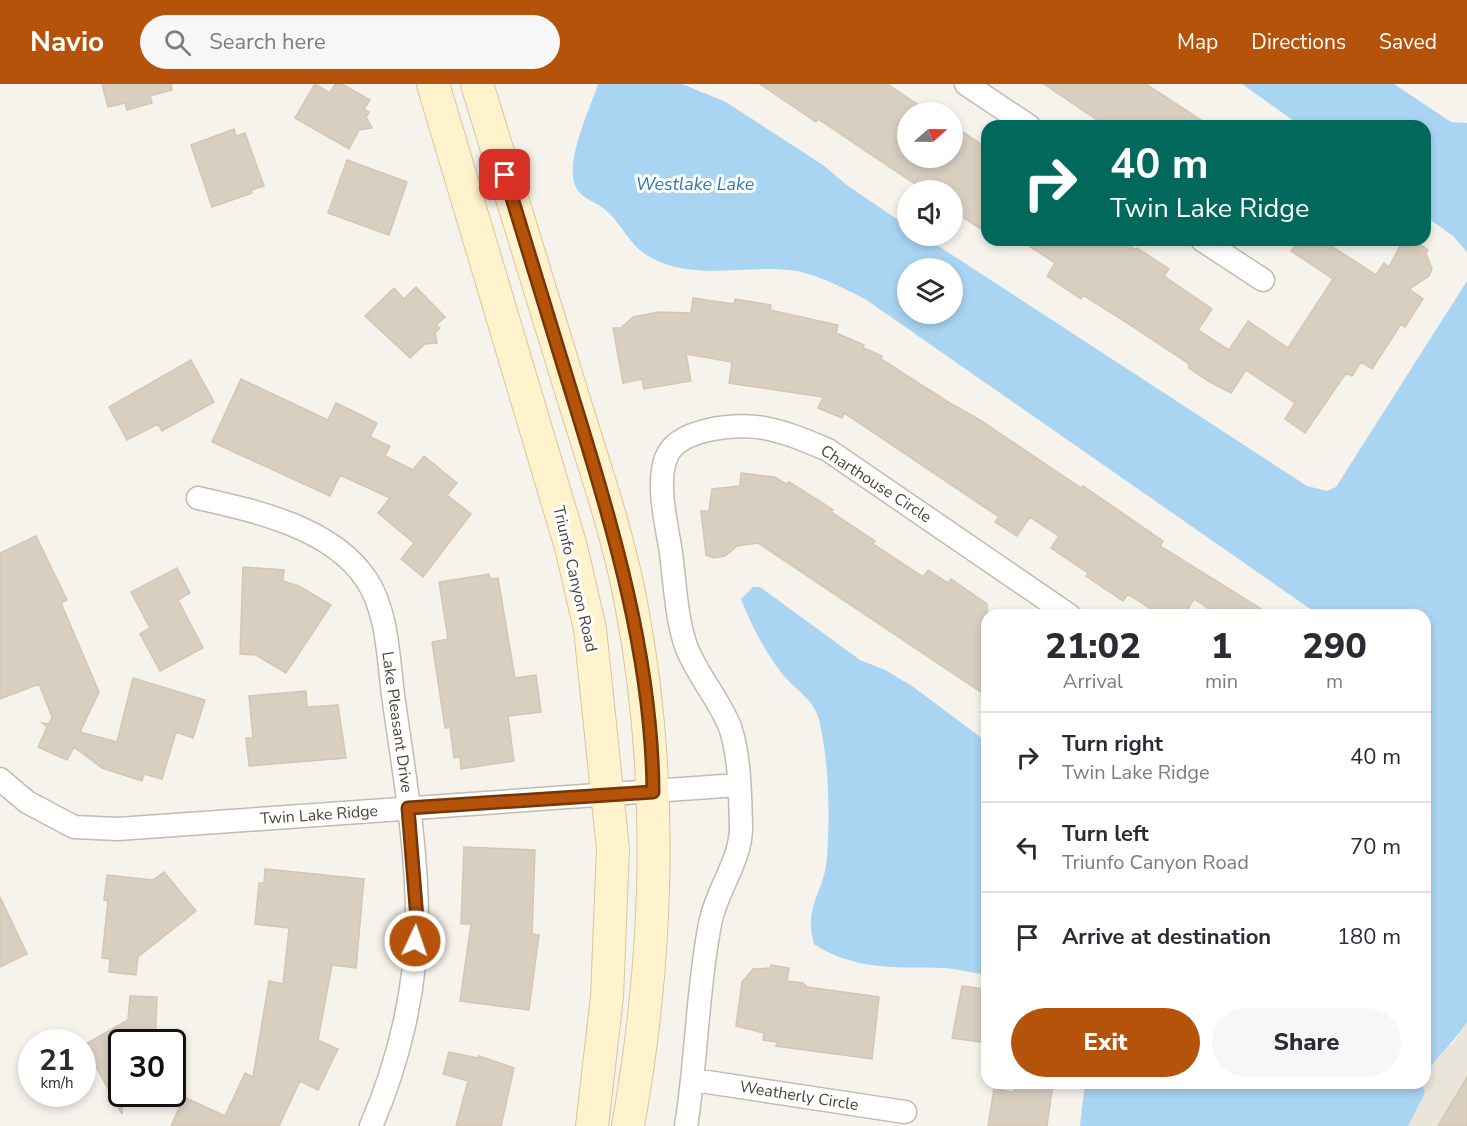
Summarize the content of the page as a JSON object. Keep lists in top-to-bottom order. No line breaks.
{"streets":{"street":["Charthouse Circle","Triunfo Canyon Road","Lake Pleasant Drive","Twin Lake Ridge","Weatherly Circle"]},"crossings":[["Triunfo Canyon Road","Twin Lake Ridge"],["Lake Pleasant Drive","Twin Lake Ridge"]],"water":["Westlake Lake"],"north":"right","page":{"header":"Navio","search":"Search here","nav":["Map","Directions","Saved"],"turn":["40 m","Twin Lake Ridge"],"eta":["21:02","Arrival","1","min","290","m"],"list":[{"name":"Turn right","note":"Twin Lake Ridge","value":"40 m"},{"name":"Turn left","note":"Triunfo Canyon Road","value":"70 m"},{"name":"Arrive at destination","value":"180 m"}],"buttons":["Exit","Share"],"speed":"21 km/h","limit":"30"}}
